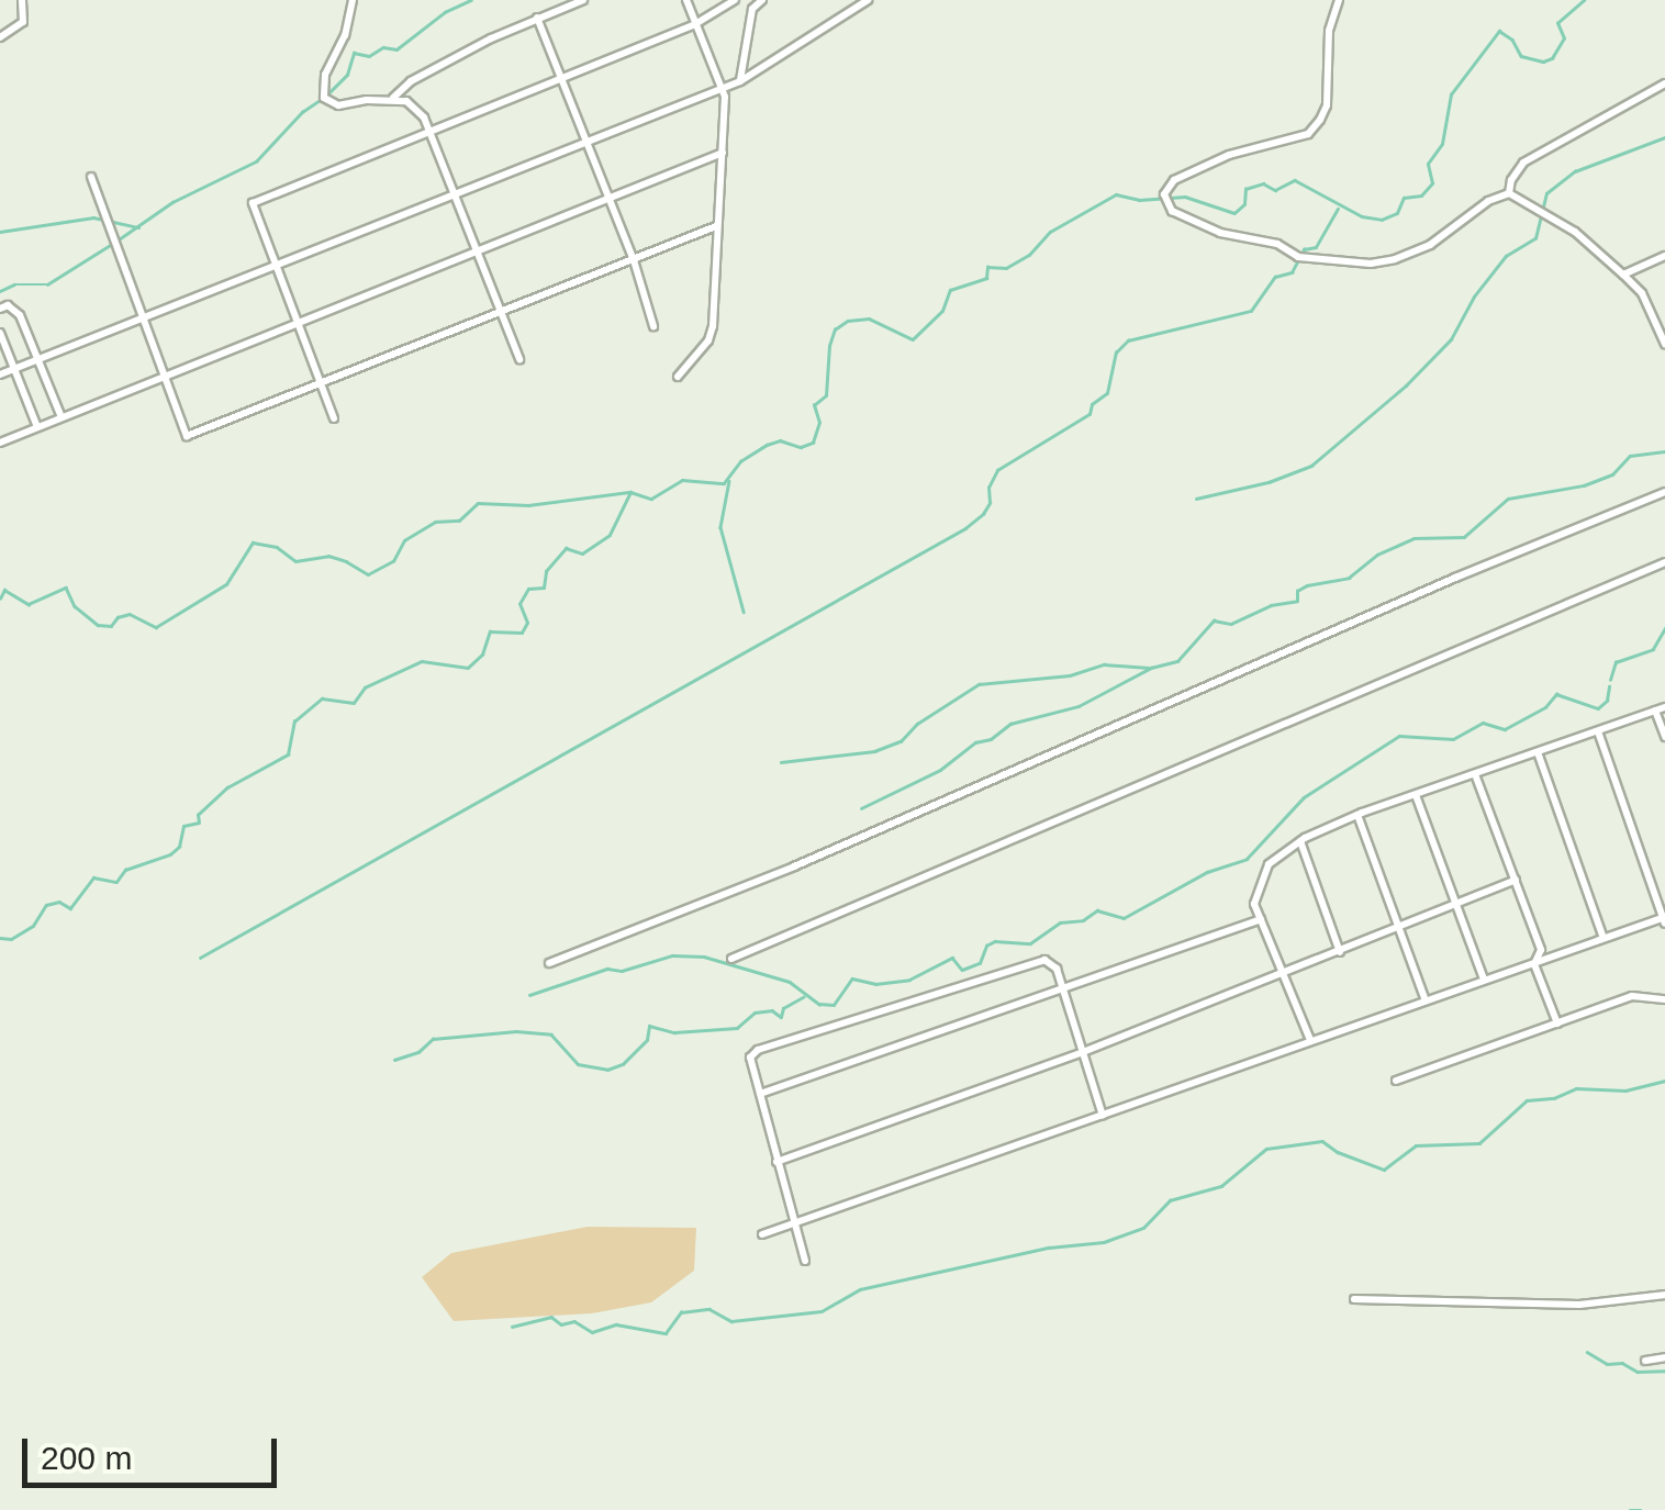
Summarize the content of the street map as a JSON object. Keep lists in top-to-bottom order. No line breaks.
{"scale_bar":"200 m"}
